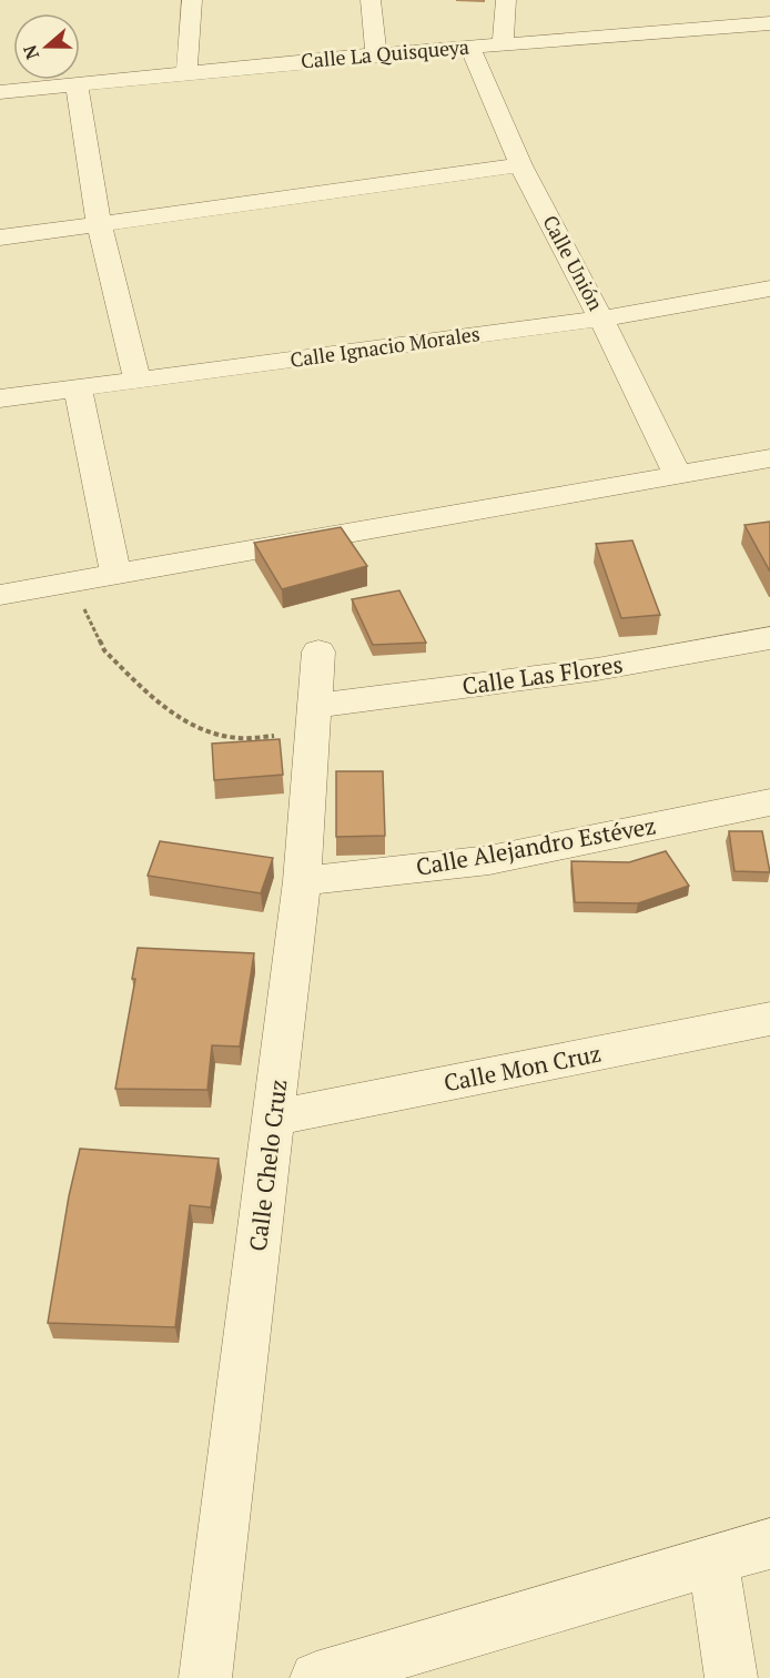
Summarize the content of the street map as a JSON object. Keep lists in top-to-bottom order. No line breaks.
{"streets":{"street":["Calle La Quisqueya","Calle Unión","Calle Ignacio Morales","Calle Las Flores","Calle Alejandro Estévez","Calle Mon Cruz","Calle Chelo Cruz"]},"crossings":[["Calle La Quisqueya","Calle Unión"],["Calle Unión","Calle Ignacio Morales"],["Calle Las Flores","Calle Chelo Cruz"],["Calle Alejandro Estévez","Calle Chelo Cruz"],["Calle Mon Cruz","Calle Chelo Cruz"]],"north":"left"}
